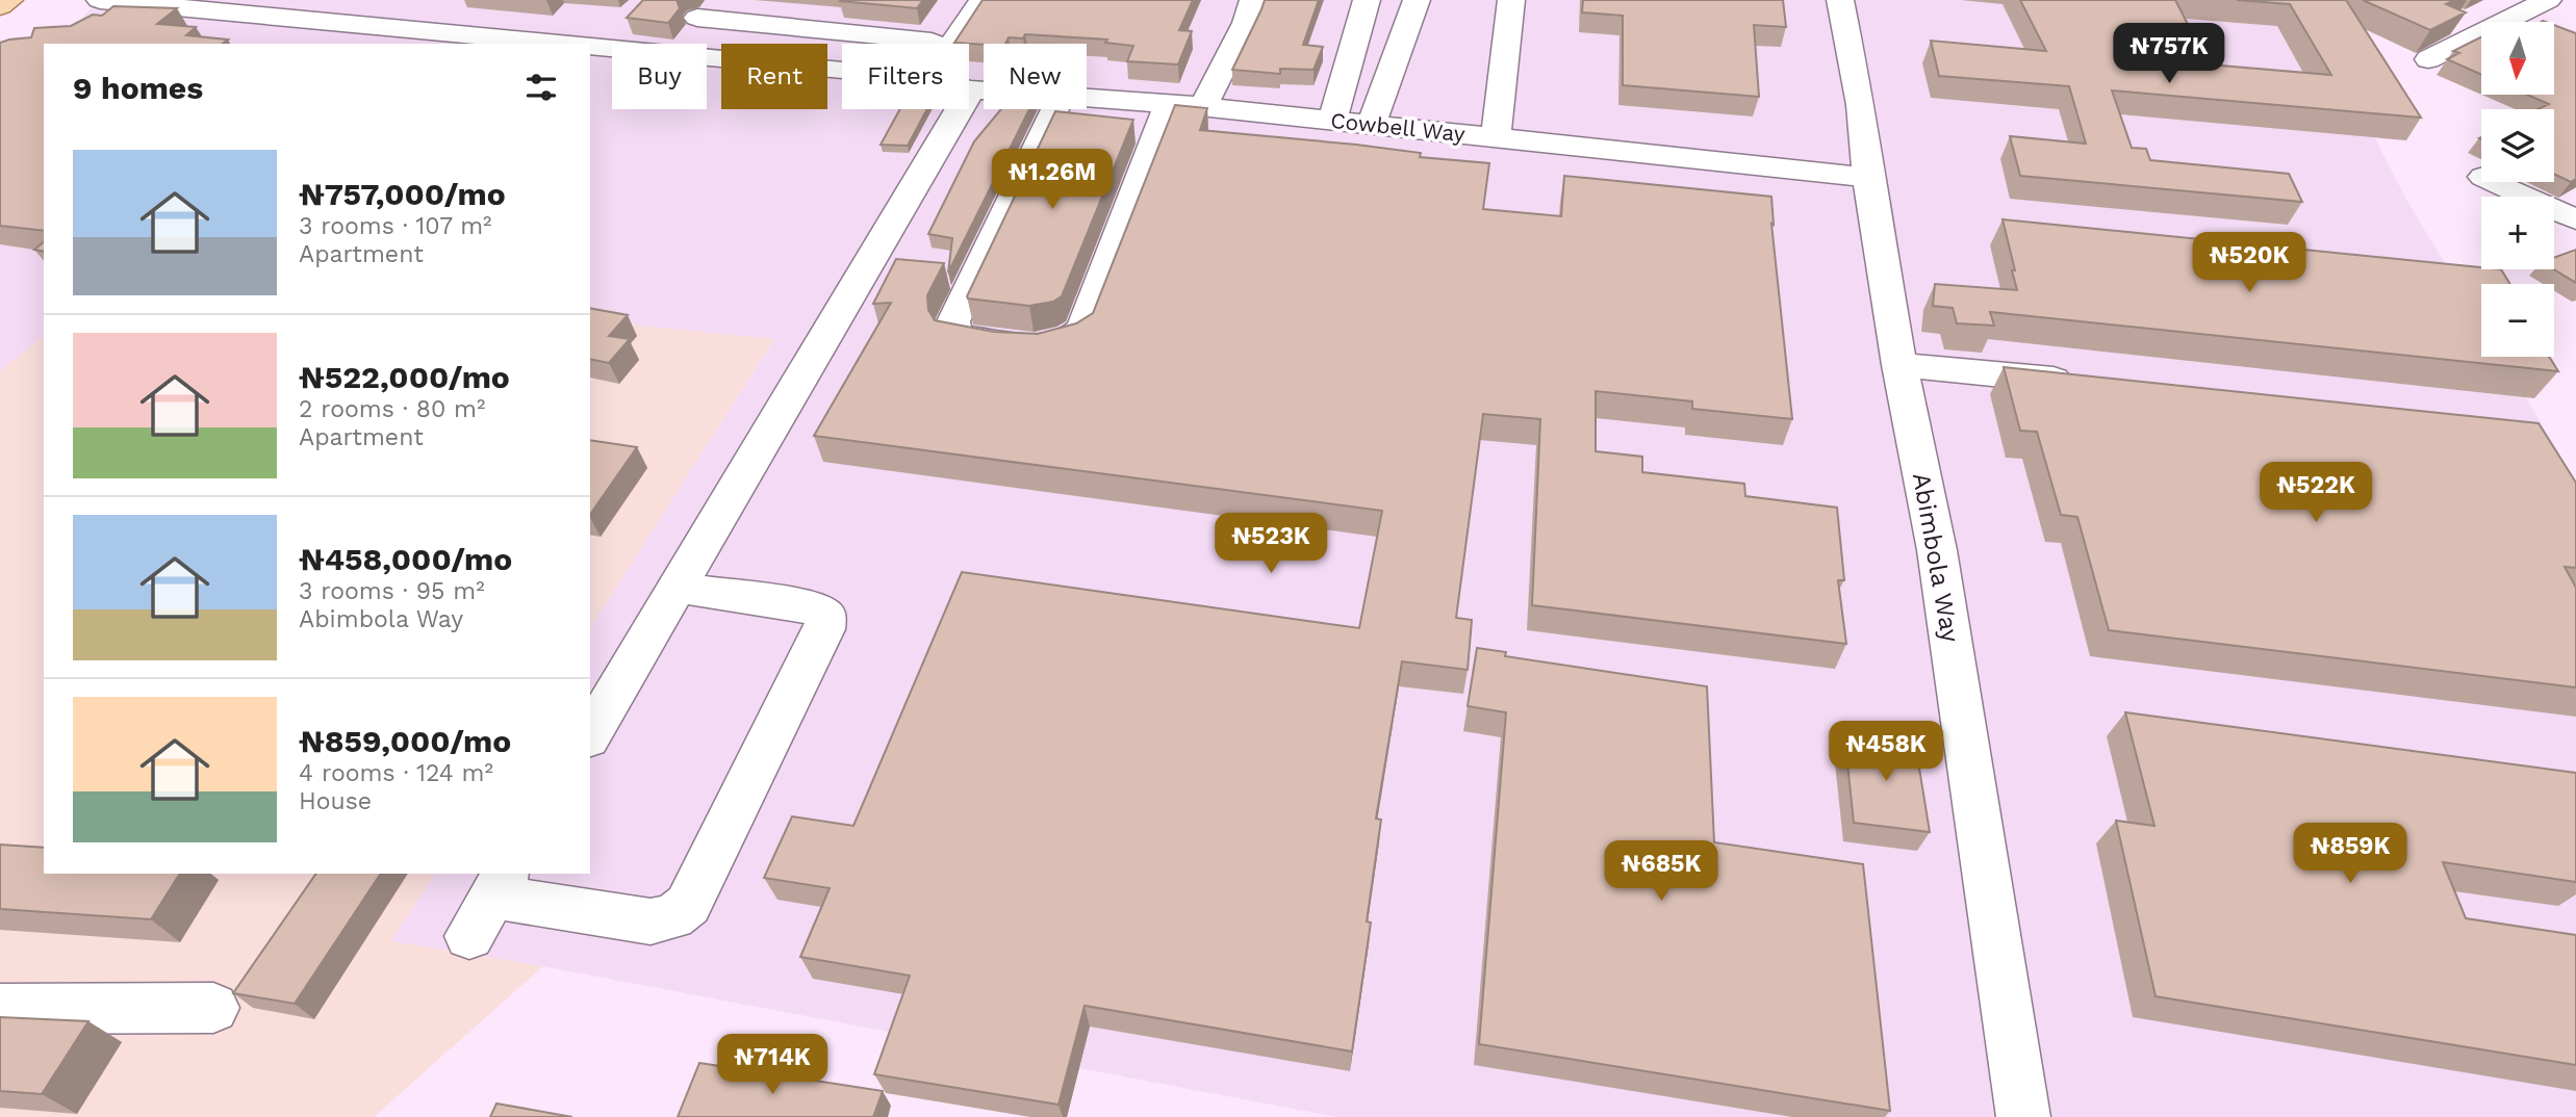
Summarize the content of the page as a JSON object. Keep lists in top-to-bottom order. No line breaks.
{"streets":{"street":["Cowbell Way","Abimbola Way"]},"crossings":[["Cowbell Way","Abimbola Way"]],"north":"bottom","page":{"map_buttons":["+","−"],"price":["₦757K","₦1.26M","₦520K","₦522K","₦523K","₦458K","₦859K","₦685K","₦714K"],"chip":["Buy","Rent","Filters","New"],"heading":"9 homes","list":[{"name":"₦757,000/mo","note":"3 rooms · 107 m² · Apartment"},{"name":"₦522,000/mo","note":"2 rooms · 80 m² · Apartment"},{"name":"₦458,000/mo","note":"3 rooms · 95 m² · Abimbola Way"},{"name":"₦859,000/mo","note":"4 rooms · 124 m² · House"}]}}
